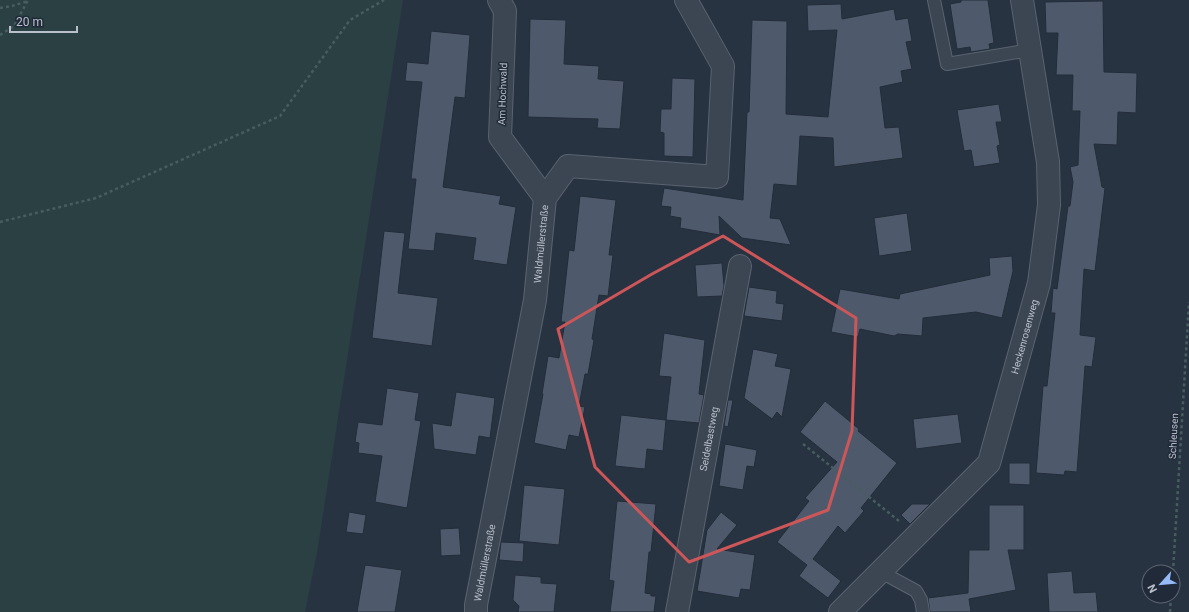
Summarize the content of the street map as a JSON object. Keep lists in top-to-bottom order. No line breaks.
{"streets":{"street":["Am Hochwald","Waldmüllerstraße","Heckenrosenweg","Seidelbastweg"],"path":["Schleusen"]},"crossings":[["Am Hochwald","Waldmüllerstraße"]],"scale_bar":"20 m","north":"bottom left"}
